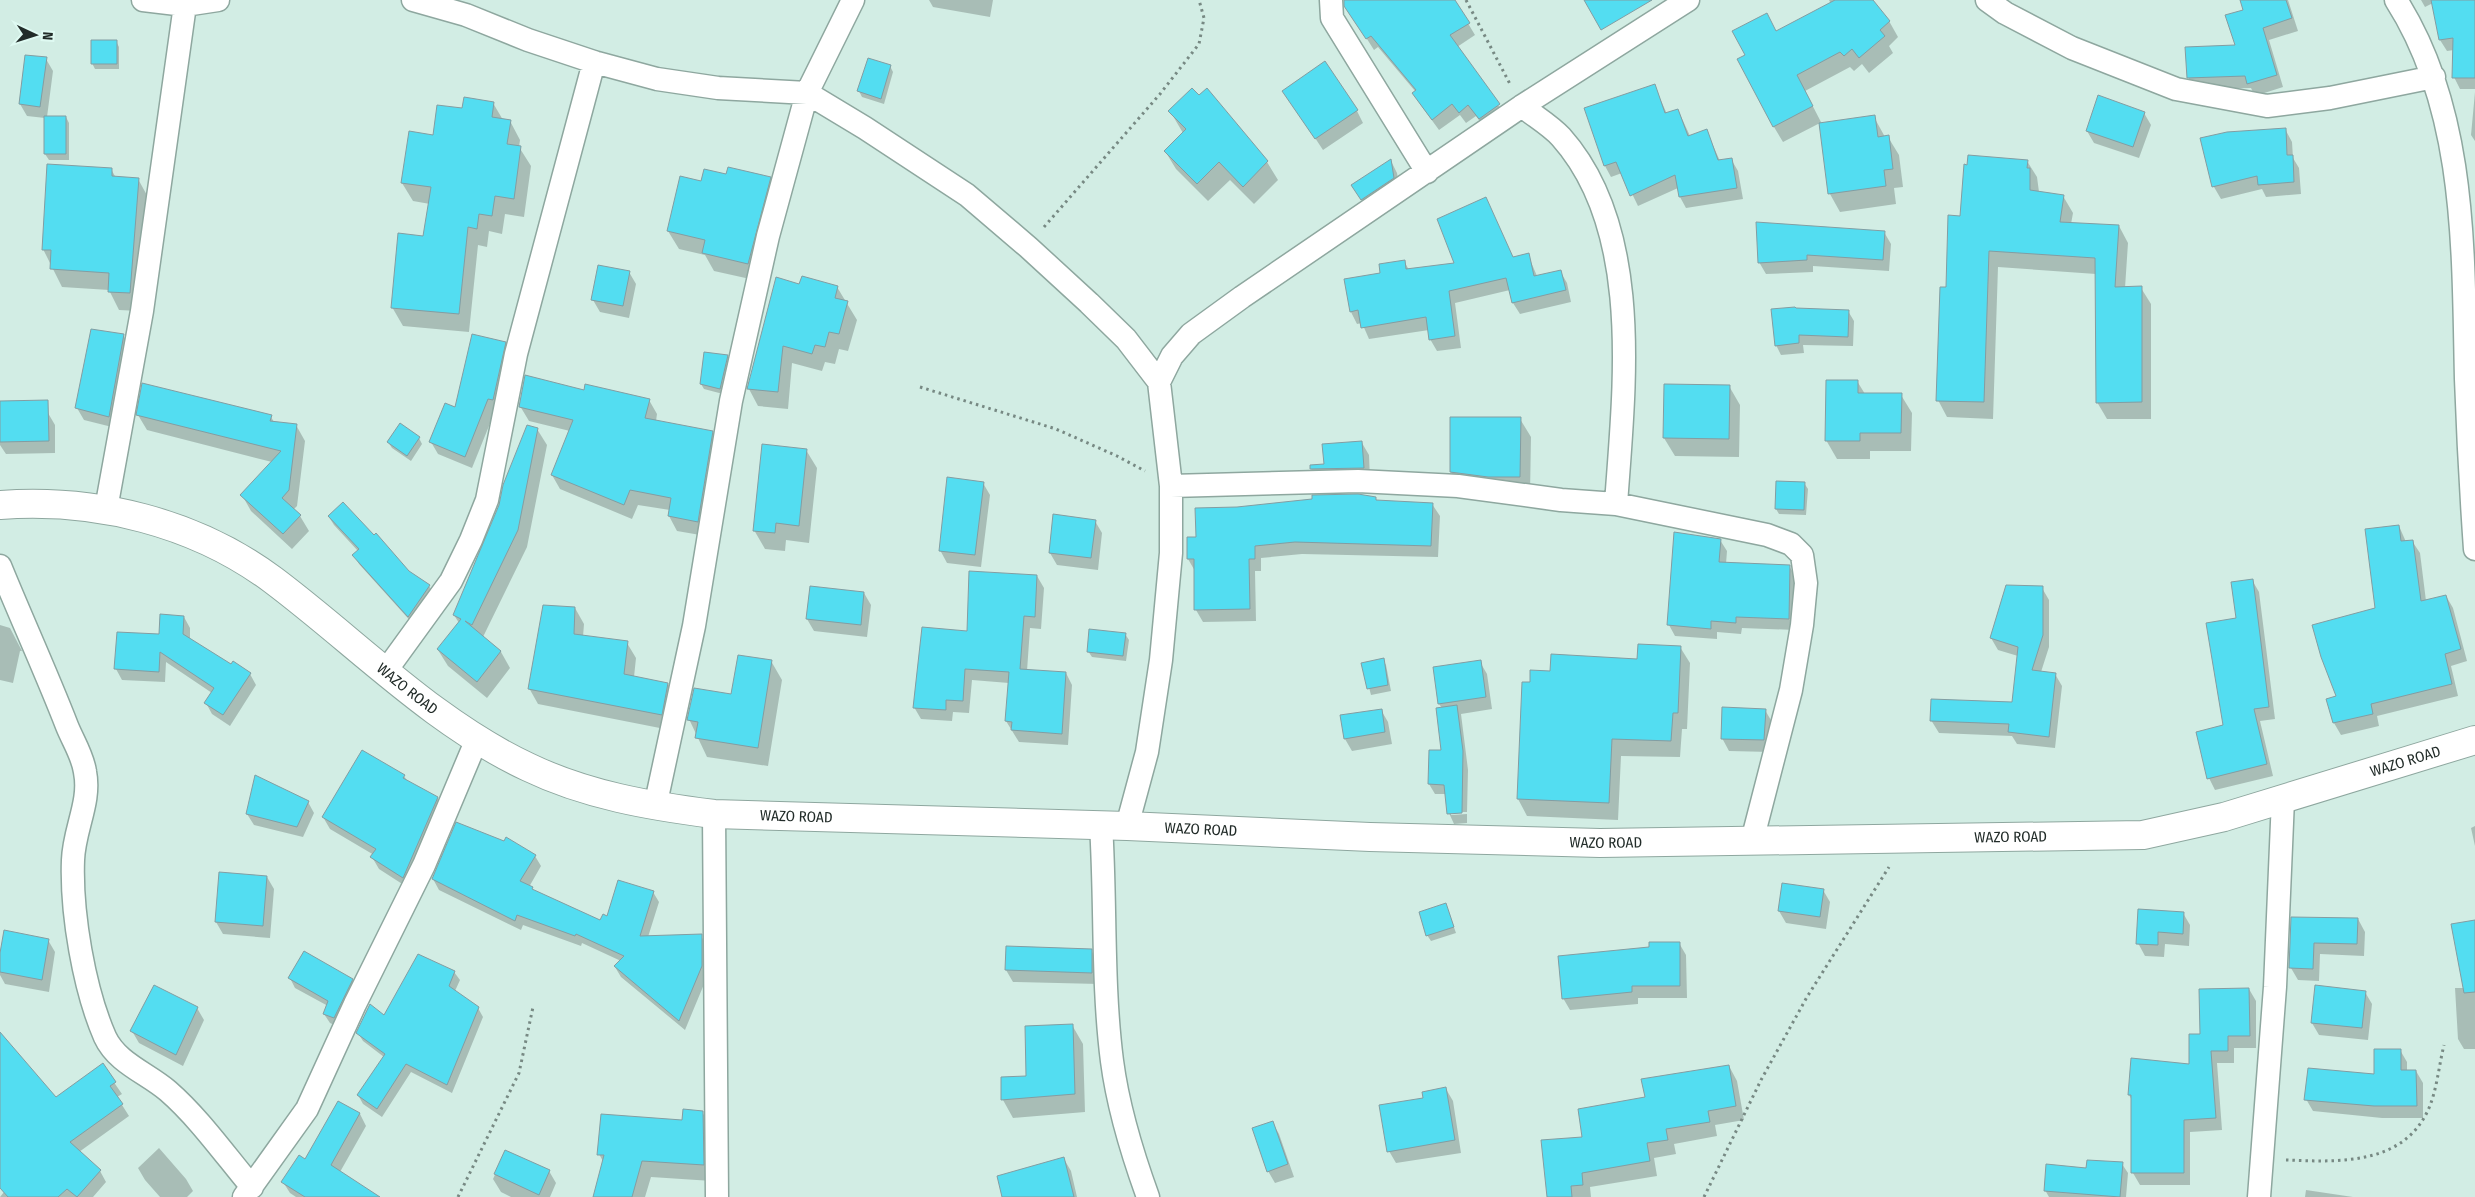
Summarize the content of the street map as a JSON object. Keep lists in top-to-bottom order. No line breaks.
{"streets":{"main road":["WAZO ROAD"]},"north":"right"}
